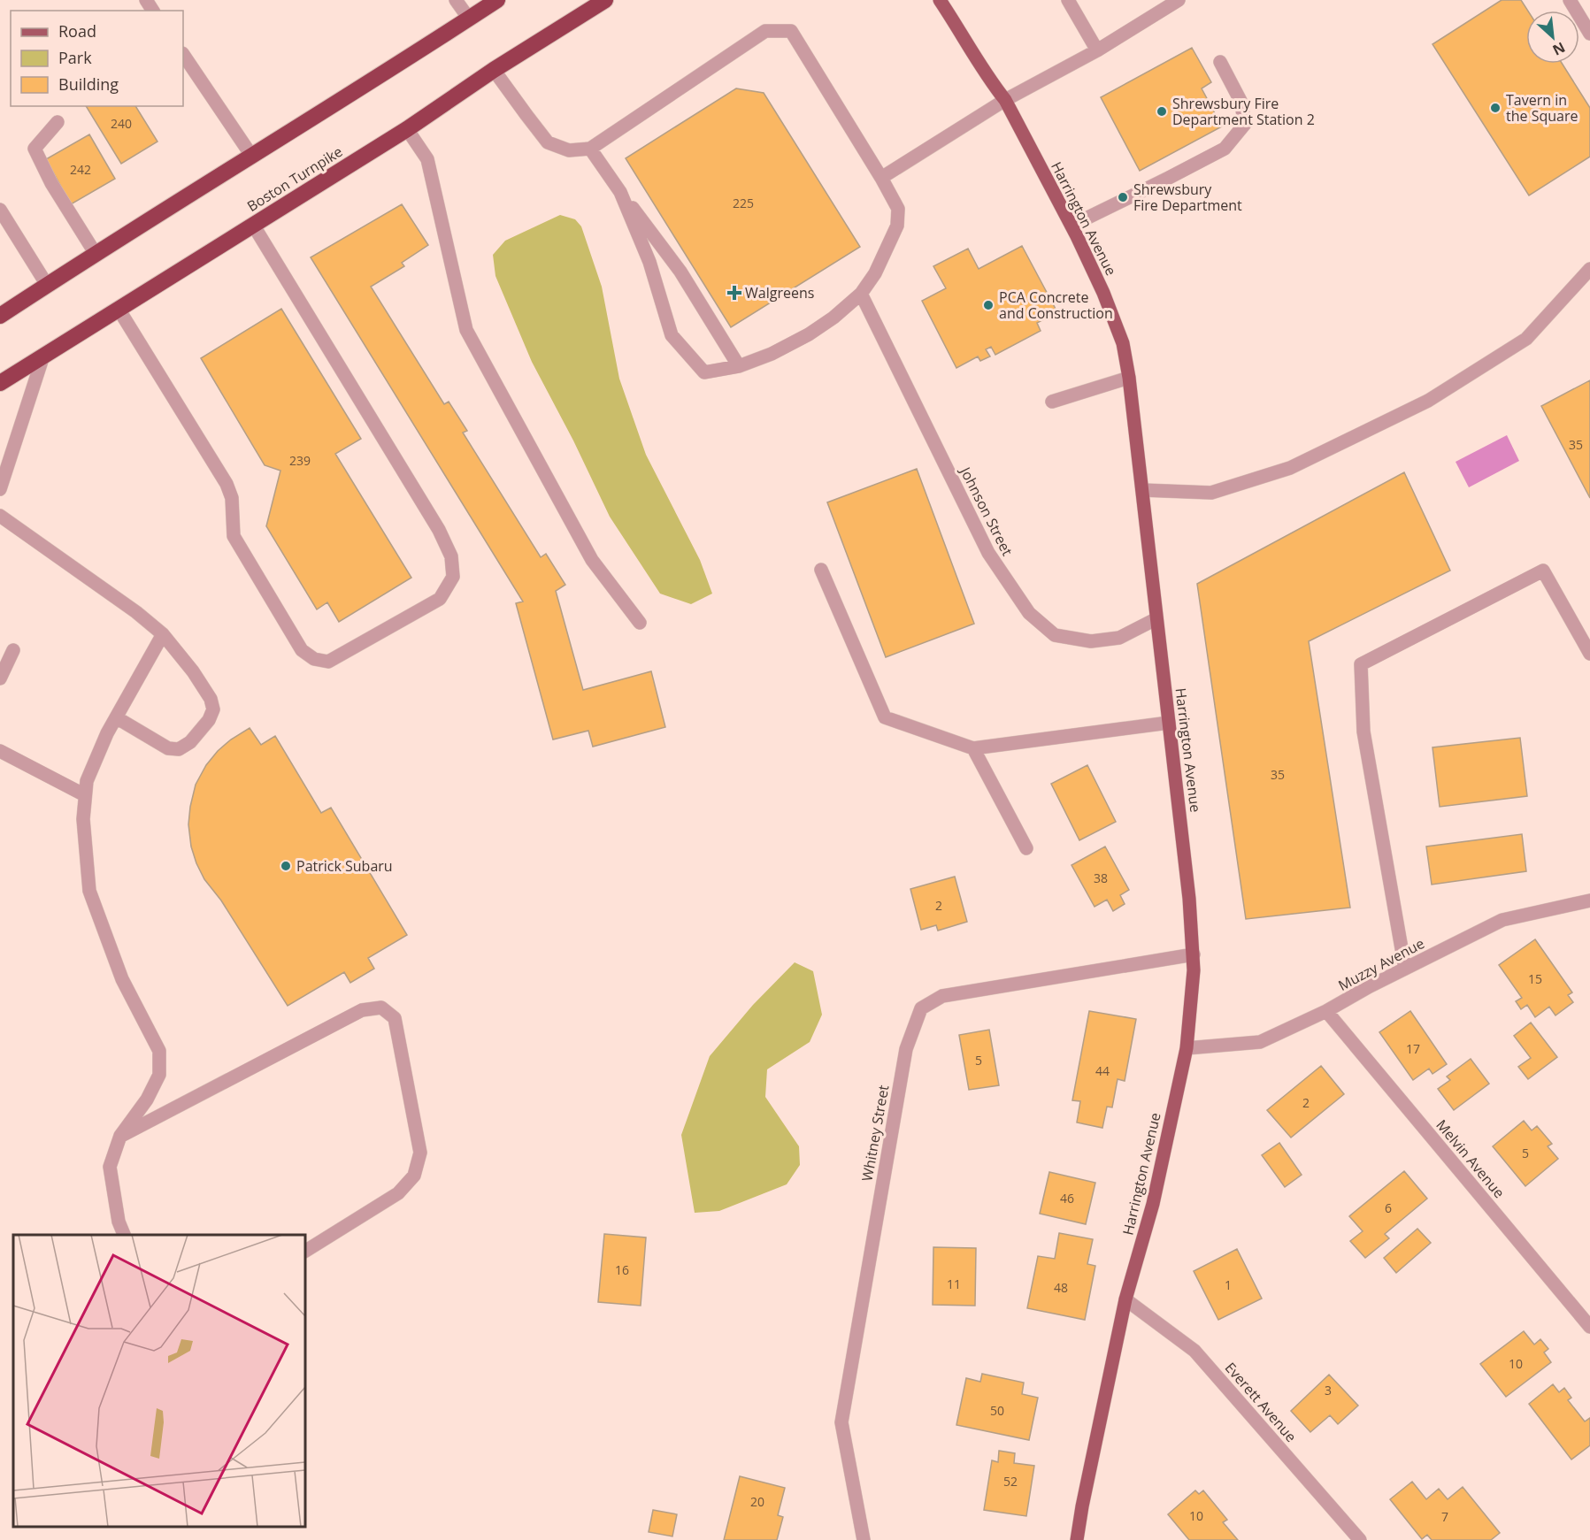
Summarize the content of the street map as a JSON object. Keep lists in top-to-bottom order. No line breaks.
{"streets":{"highway":["Boston Turnpike"],"main road":["Harrington Avenue"],"street":["Johnson Street","Muzzy Avenue","Whitney Street","Melvin Avenue","Everett Avenue"]},"crossings":[["Harrington Avenue","Johnson Street"],["Harrington Avenue","Muzzy Avenue"],["Harrington Avenue","Whitney Street"],["Harrington Avenue","Everett Avenue"],["Muzzy Avenue","Melvin Avenue"]],"places":{"other":["Tavern in the Square","Shrewsbury Fire Department Station 2","Shrewsbury Fire Department","PCA Concrete and Construction","Patrick Subaru"],"health":["Walgreens"]},"house_numbers":["240","242","225","35","239","35","38","2","15","17","5","44","2","5","46","6","16","11","1","48","10","3","50","52","20","10","7"],"legend":["Road","Park","Building"],"north":"bottom right"}
